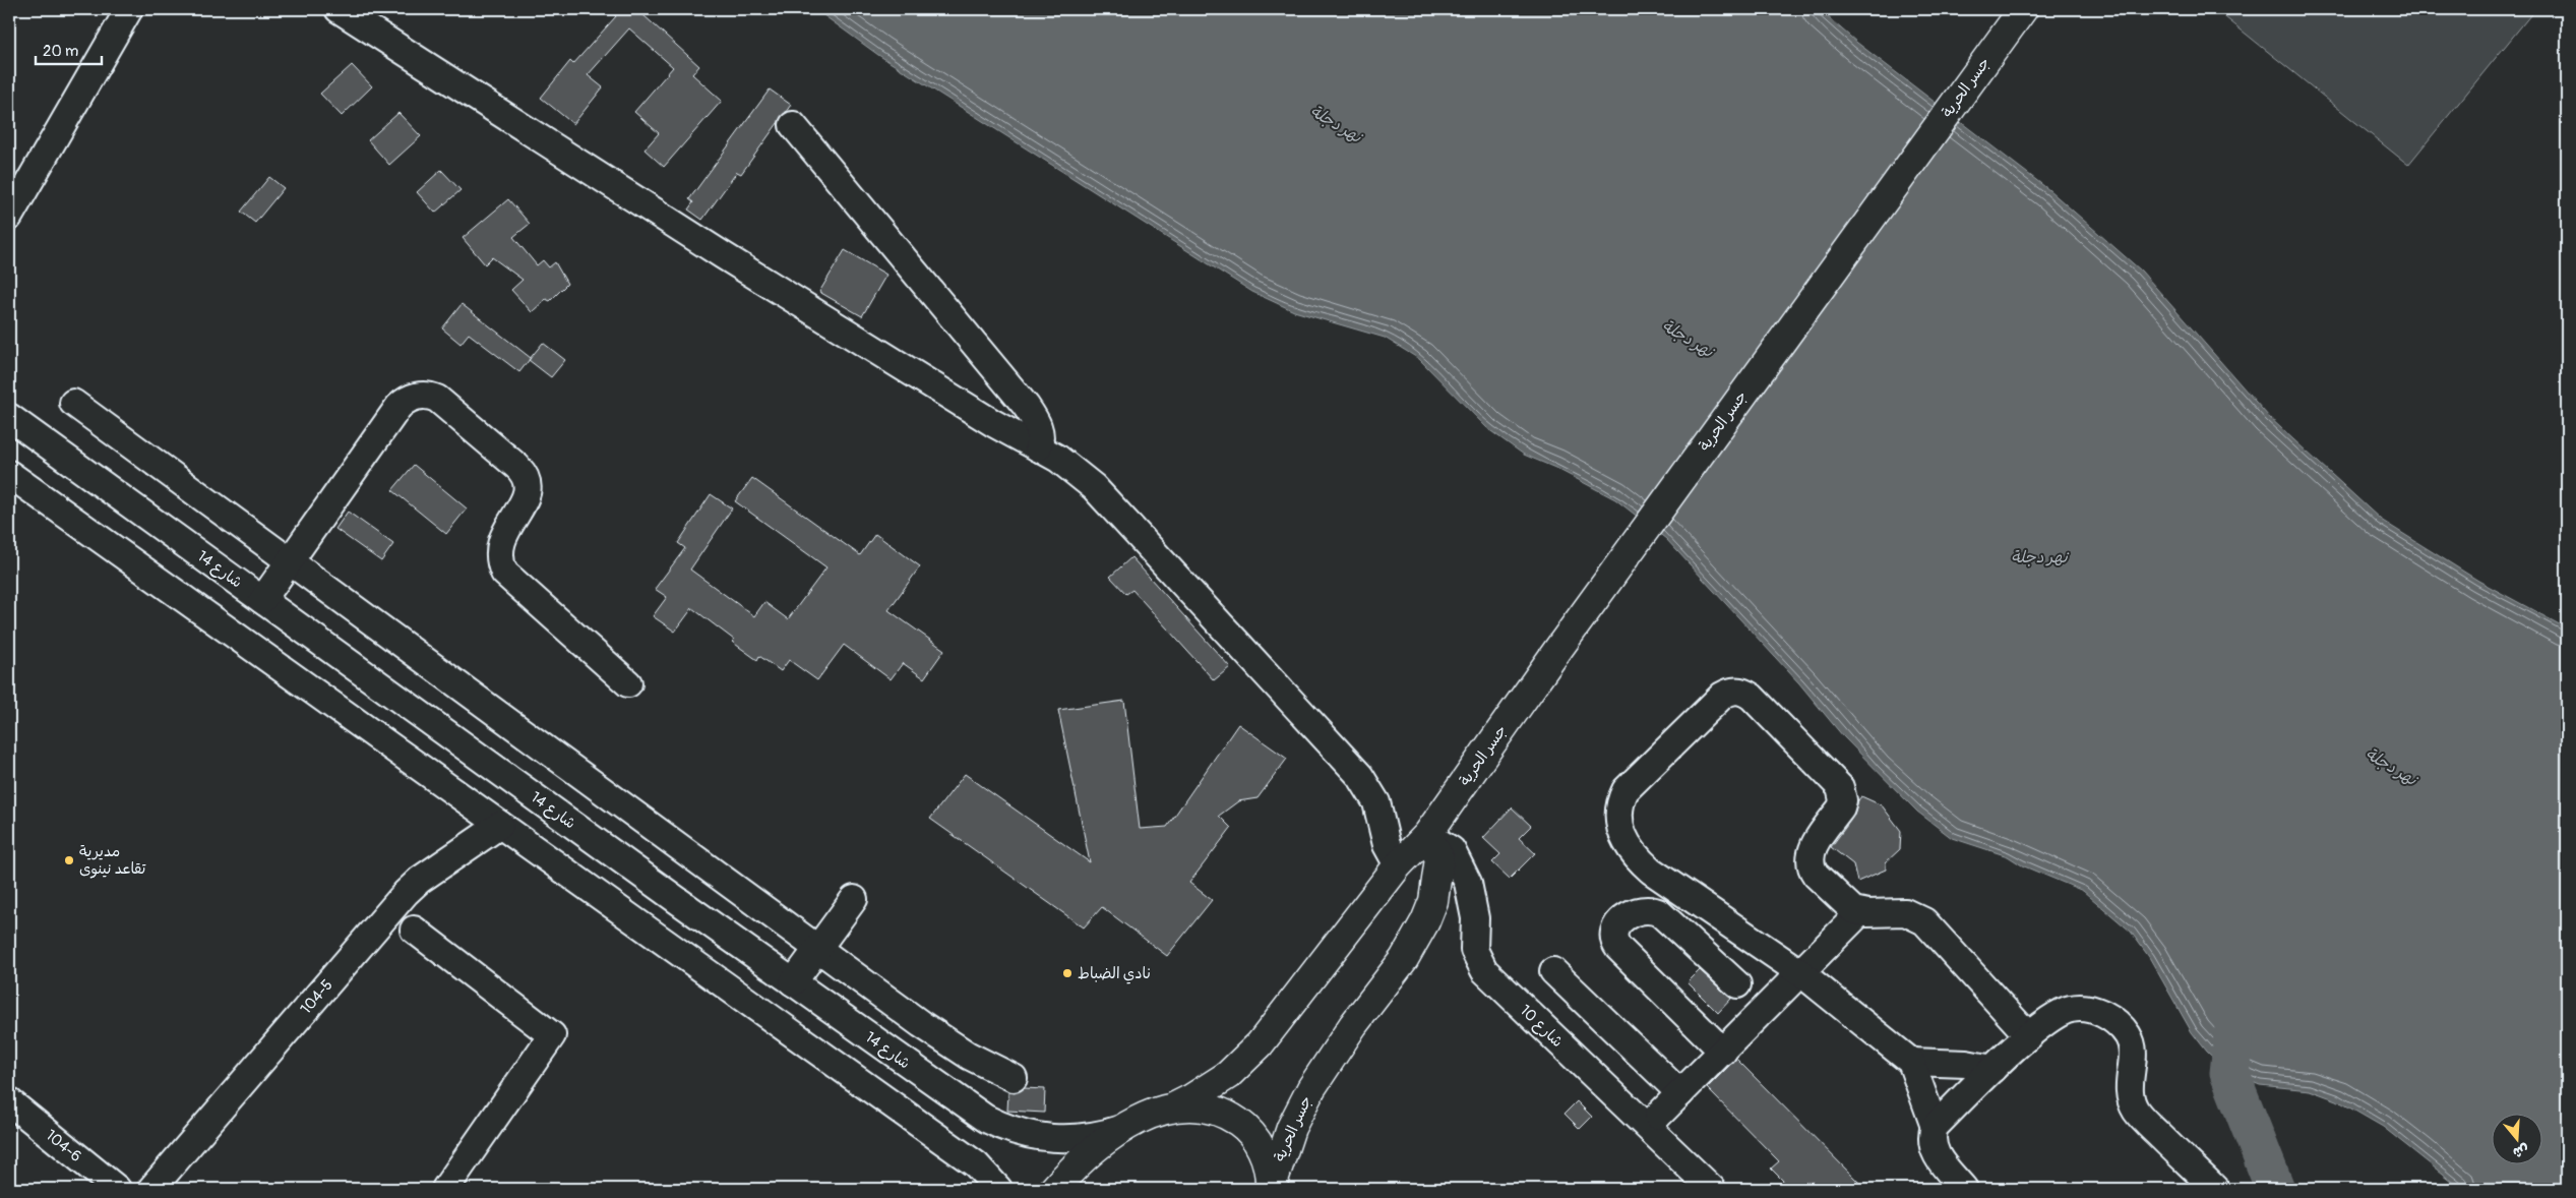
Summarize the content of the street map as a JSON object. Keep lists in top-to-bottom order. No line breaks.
{"streets":{"main road":["جسر الحرية"],"street":["شارع 14","104-5","شارع 10","104-6"]},"crossings":[["جسر الحرية","شارع 10"]],"water":["نهر دجلة"],"places":["مديرية تقاعد نينوى","نادي الضباط"],"scale_bar":"20 m","north":"bottom"}
